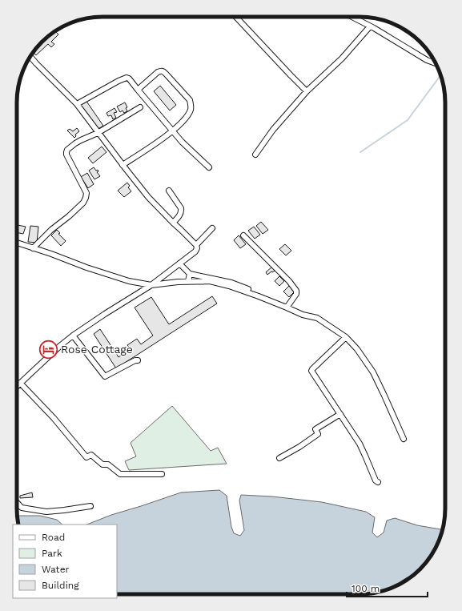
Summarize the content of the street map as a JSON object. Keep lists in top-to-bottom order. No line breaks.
{"places":{"hotel":["Rose Cottage"]},"legend":["Road","Park","Water","Building"],"scale_bar":"100 m"}
